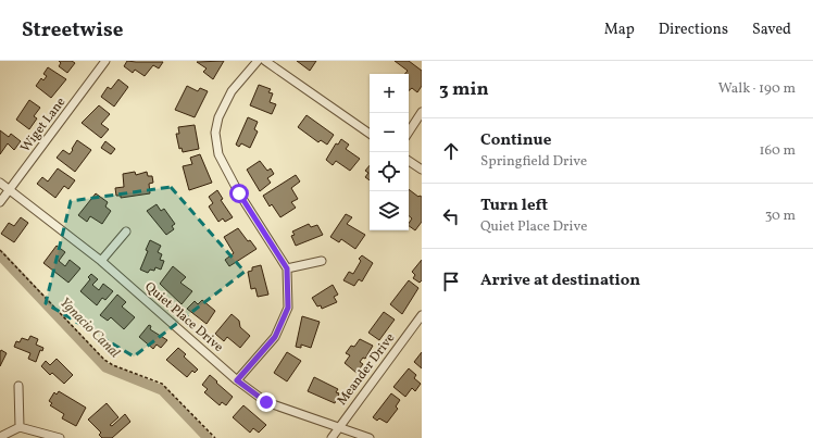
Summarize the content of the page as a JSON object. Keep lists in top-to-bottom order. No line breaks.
{"streets":{"street":["Wiget Lane","Quiet Place Drive","Meander Drive"]},"crossings":[["Wiget Lane","Quiet Place Drive"],["Quiet Place Drive","Meander Drive"]],"water":["Ygnacio Canal"],"page":{"header":"Streetwise","nav":["Map","Directions","Saved"],"heading":["3 min","Walk · 190 m"],"map_buttons":["+","−"],"list":[["Continue","Springfield Drive","160 m"],["Turn left","Quiet Place Drive","30 m"],"Arrive at destination"]}}
